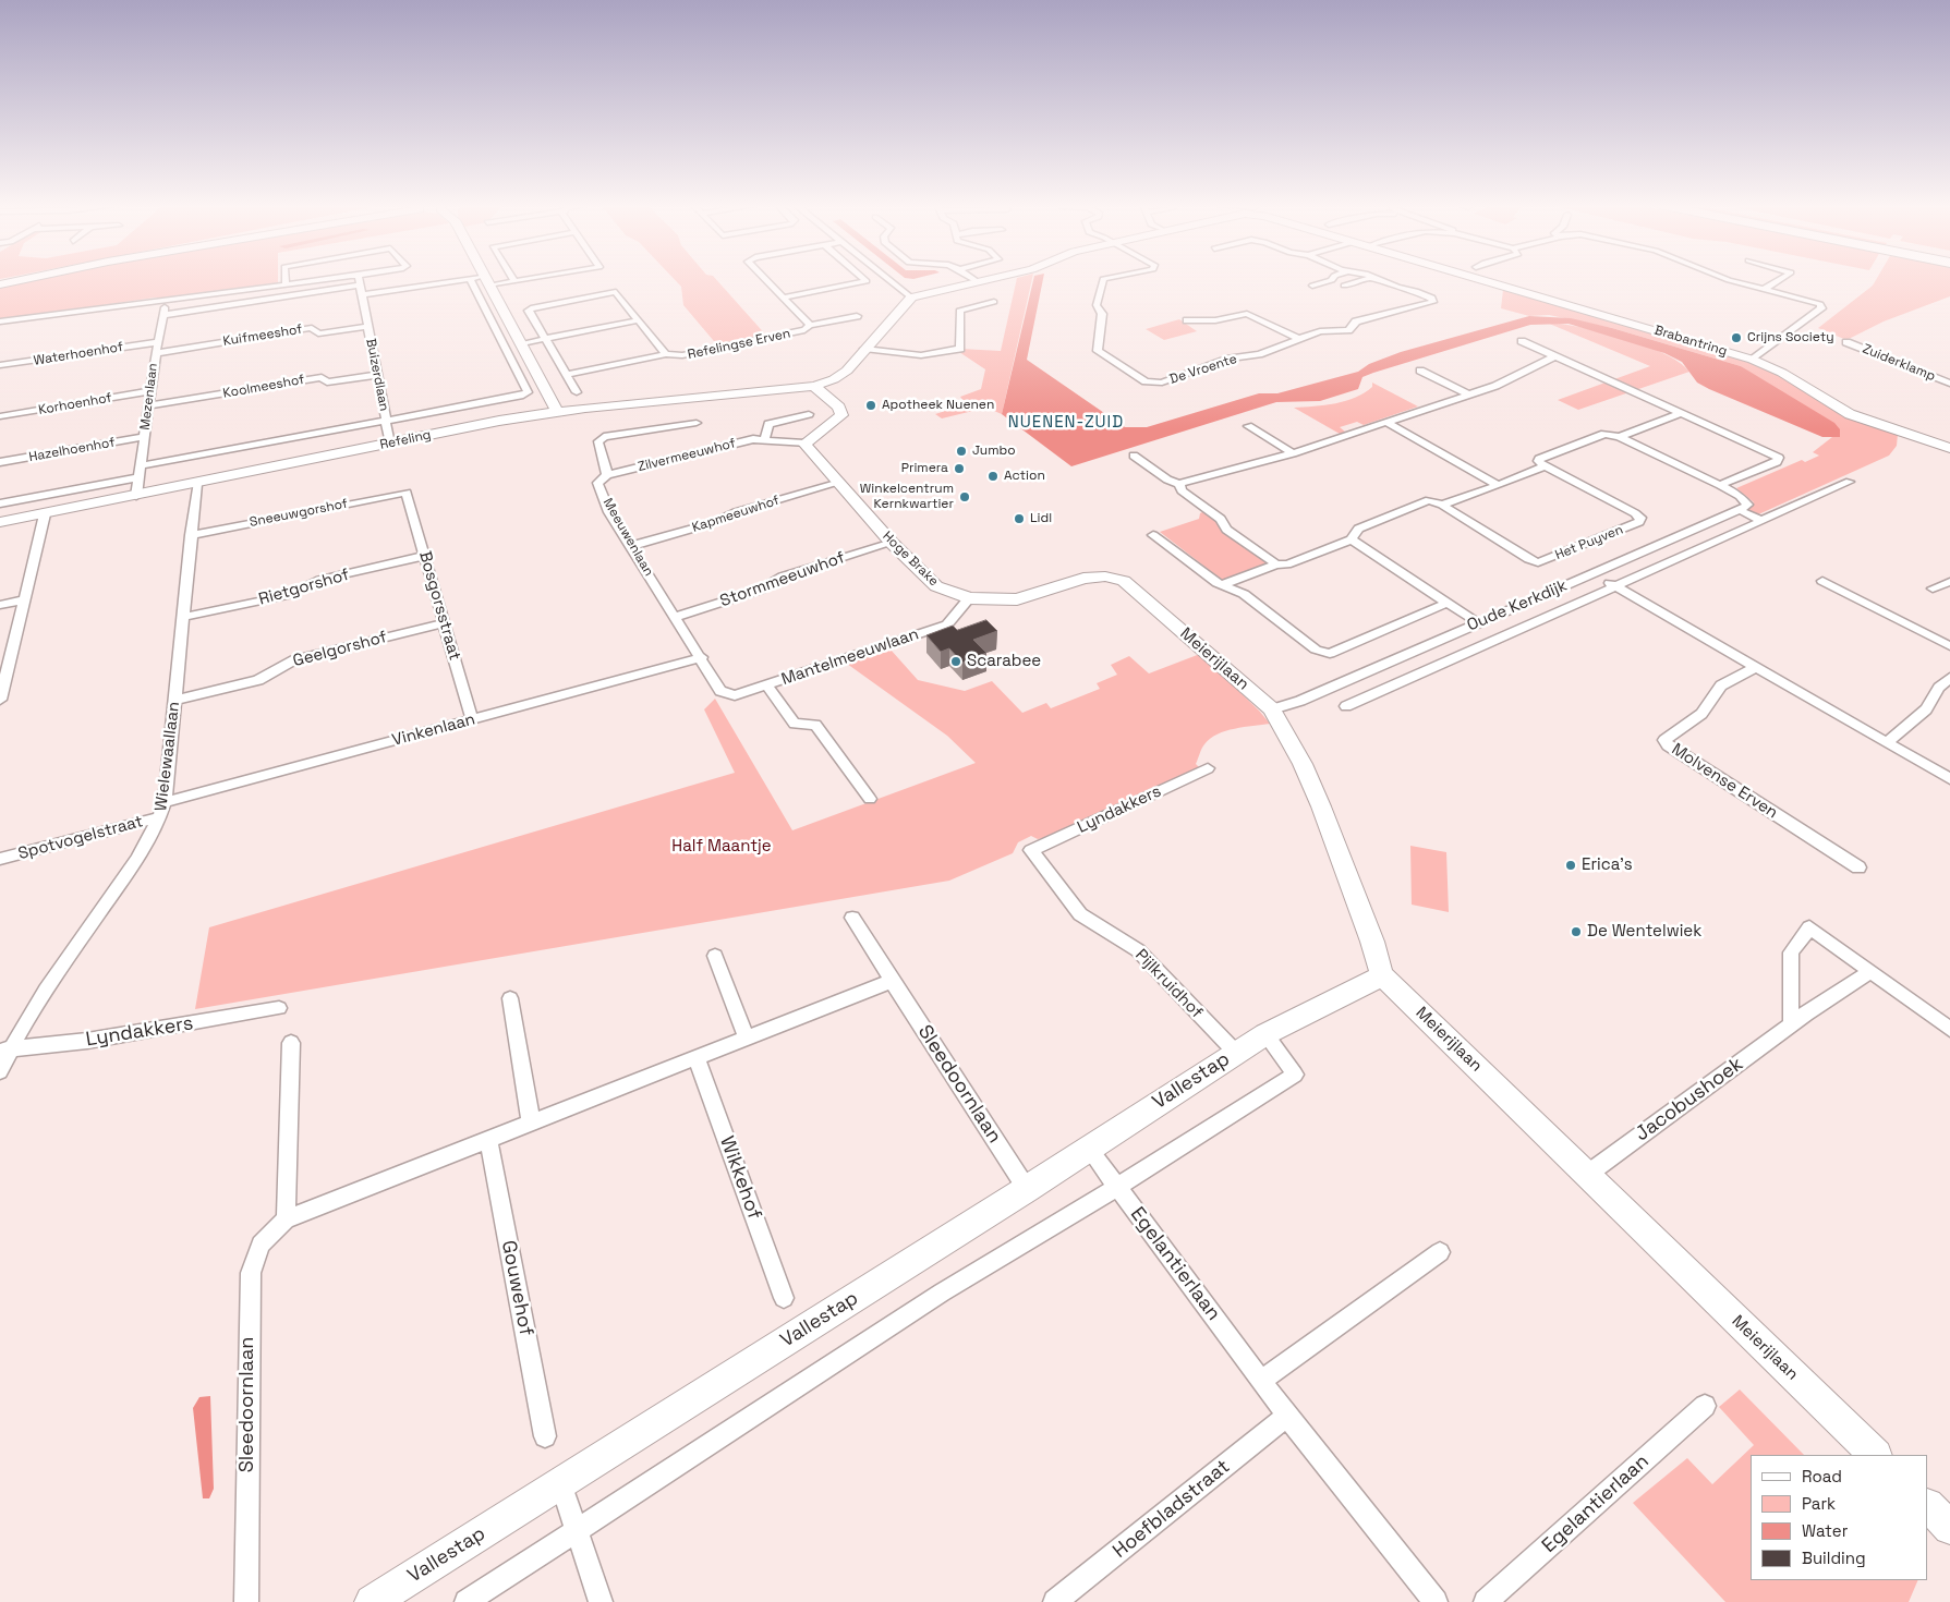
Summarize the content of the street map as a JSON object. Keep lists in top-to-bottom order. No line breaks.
{"streets":{"street":["Kuifmeeshof","Brabantring","Refelingse Erven","Waterhoenhof","Zuiderklamp","De Vroente","Buizerdlaan","Koolmeeshof","Mezenlaan","Korhoenhof","Refeling","Hazelhoenhof","Zilvermeeuwhof","Sneeuwgorshof","Kapmeeuwhof","Meeuwenlaan","Het Puyven","Hoge Brake","Stormmeeuwhof","Rietgorshof","Bosgorsstraat","Oude Kerkdijk","Geelgorshof","Mantelmeeuwlaan","Meierijlaan","Vinkenlaan","Wielewaallaan","Molvense Erven","Lyndakkers","Spotvogelstraat","Pijlkruidhof","Vallestap","Sleedoornlaan","Jacobushoek","Wikkehof","Egelantierlaan","Gouwehof","Hoefbladstraat"]},"crossings":[["Kuifmeeshof","Buizerdlaan"],["Kuifmeeshof","Mezenlaan"],["Waterhoenhof","Mezenlaan"],["Buizerdlaan","Koolmeeshof"],["Buizerdlaan","Refeling"],["Koolmeeshof","Mezenlaan"],["Mezenlaan","Korhoenhof"],["Mezenlaan","Refeling"],["Mezenlaan","Hazelhoenhof"],["Refeling","Wielewaallaan"],["Zilvermeeuwhof","Meeuwenlaan"],["Zilvermeeuwhof","Hoge Brake"],["Sneeuwgorshof","Bosgorsstraat"],["Sneeuwgorshof","Wielewaallaan"],["Kapmeeuwhof","Meeuwenlaan"],["Kapmeeuwhof","Hoge Brake"],["Meeuwenlaan","Stormmeeuwhof"],["Meeuwenlaan","Mantelmeeuwlaan"],["Meeuwenlaan","Vinkenlaan"],["Hoge Brake","Stormmeeuwhof"],["Hoge Brake","Mantelmeeuwlaan"],["Hoge Brake","Meierijlaan"],["Rietgorshof","Bosgorsstraat"],["Rietgorshof","Wielewaallaan"],["Bosgorsstraat","Geelgorshof"],["Bosgorsstraat","Vinkenlaan"],["Oude Kerkdijk","Meierijlaan"],["Geelgorshof","Wielewaallaan"],["Meierijlaan","Vallestap"],["Meierijlaan","Jacobushoek"],["Vinkenlaan","Wielewaallaan"],["Wielewaallaan","Lyndakkers"],["Wielewaallaan","Spotvogelstraat"],["Lyndakkers","Pijlkruidhof"],["Pijlkruidhof","Vallestap"],["Vallestap","Sleedoornlaan"],["Vallestap","Egelantierlaan"],["Sleedoornlaan","Wikkehof"],["Sleedoornlaan","Gouwehof"],["Egelantierlaan","Hoefbladstraat"]],"districts":["NUENEN-ZUID"],"parks":["Half Maantje"],"places":["Crijns Society","Apotheek Nuenen","Jumbo","Primera","Action","Winkelcentrum Kernkwartier","Lidl","Scarabee","Erica's","De Wentelwiek"],"legend":["Road","Park","Water","Building"]}
